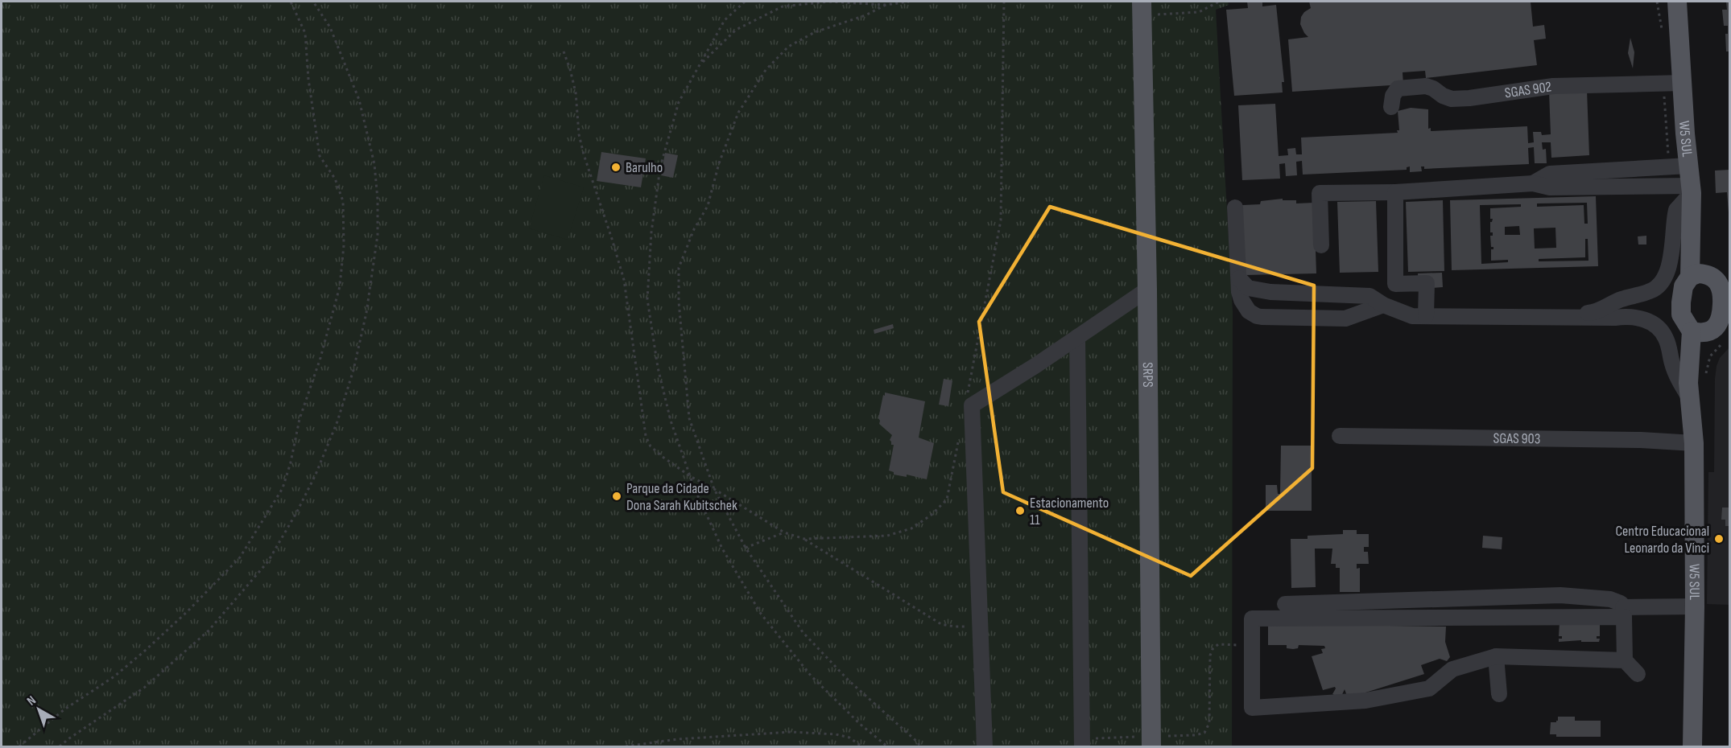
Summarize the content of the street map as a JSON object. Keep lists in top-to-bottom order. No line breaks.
{"streets":{"main road":["W5 SUL","SRPS"],"lane":["SGAS 902","SGAS 903"]},"crossings":[["SGAS 902","W5 SUL"],["W5 SUL","SGAS 903"]],"places":["Barulho","Parque da Cidade Dona Sarah Kubitschek","Estacionamento 11","Centro Educacional Leonardo da Vinci"],"north":"top left"}
